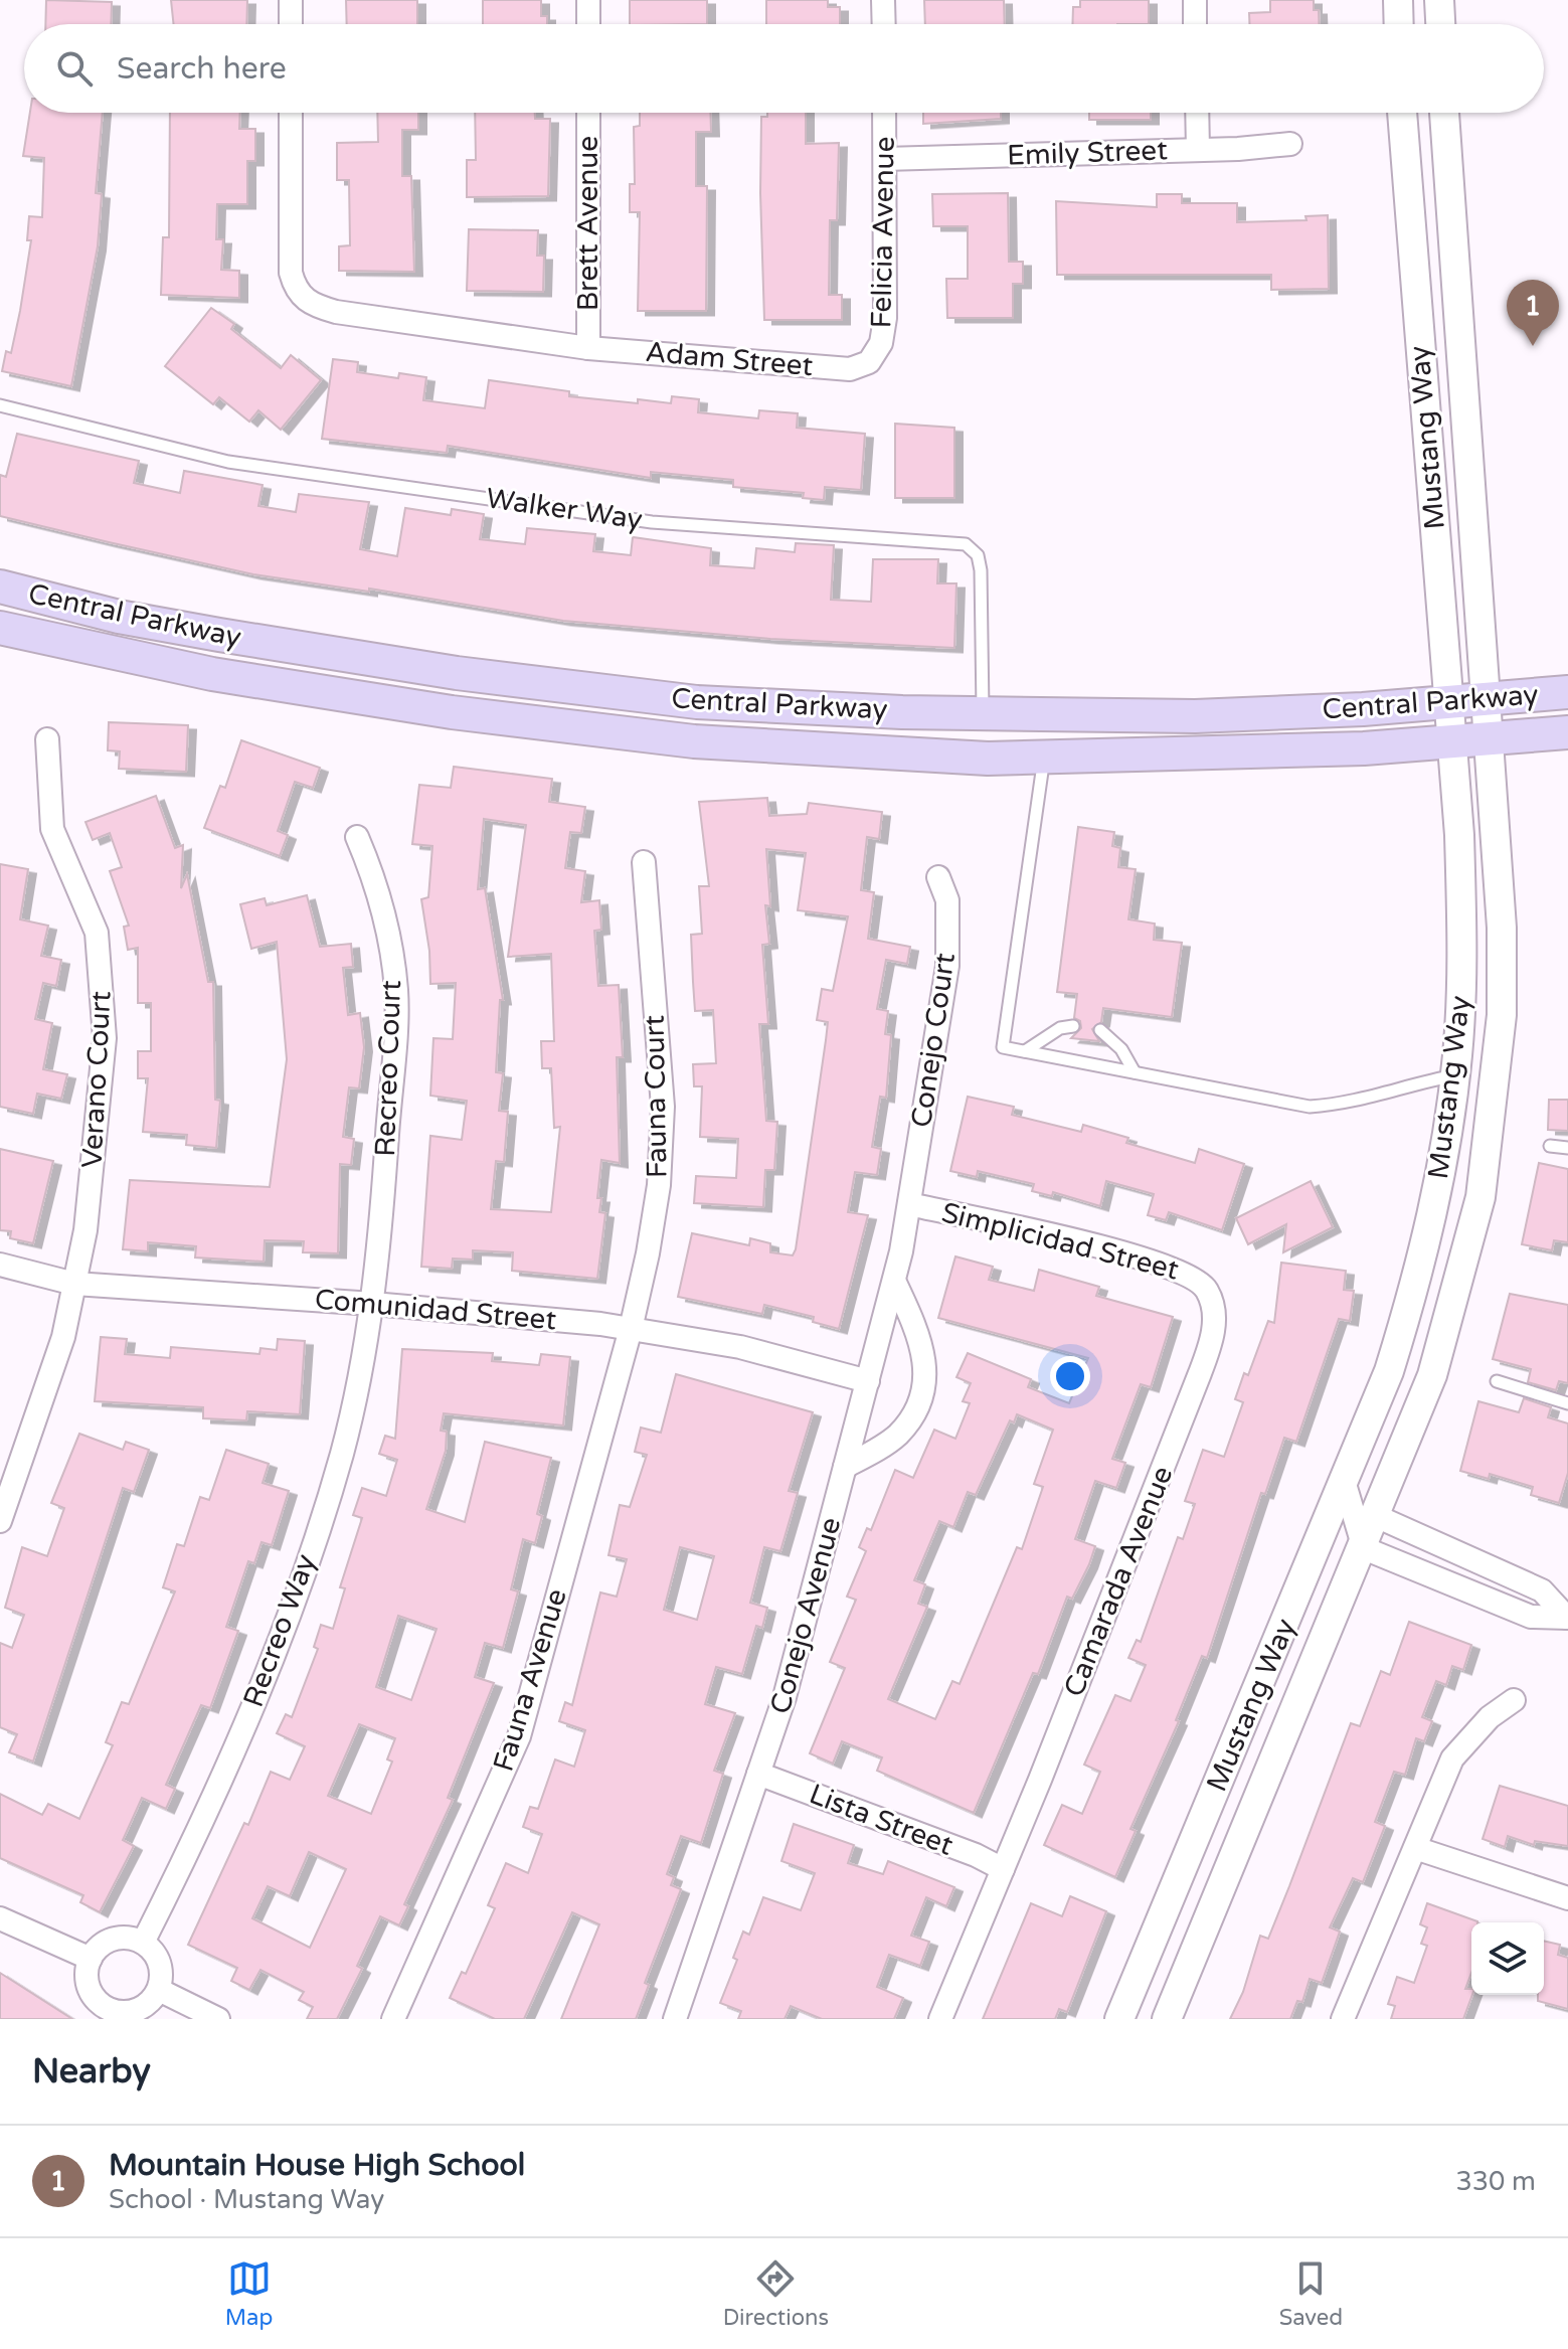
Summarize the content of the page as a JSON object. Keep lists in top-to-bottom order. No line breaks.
{"streets":{"main road":["Central Parkway"],"street":["Emily Street","Brett Avenue","Felicia Avenue","Adam Street","Mustang Way","Conejo Court","Recreo Court","Verano Court","Fauna Court","Simplicidad Street","Comunidad Street","Camarada Avenue","Conejo Avenue","Recreo Way","Fauna Avenue","Lista Street"],"lane":["Walker Way"]},"crossings":[["Emily Street","Felicia Avenue"],["Brett Avenue","Adam Street"],["Felicia Avenue","Adam Street"],["Mustang Way","Central Parkway"],["Walker Way","Central Parkway"],["Conejo Court","Simplicidad Street"],["Conejo Court","Conejo Avenue"],["Recreo Court","Comunidad Street"],["Recreo Court","Recreo Way"],["Verano Court","Comunidad Street"],["Fauna Court","Comunidad Street"],["Fauna Court","Fauna Avenue"],["Simplicidad Street","Camarada Avenue"],["Simplicidad Street","Conejo Avenue"],["Comunidad Street","Conejo Avenue"],["Comunidad Street","Recreo Way"],["Comunidad Street","Fauna Avenue"],["Camarada Avenue","Lista Street"],["Conejo Avenue","Lista Street"]],"page":{"search":"Search here","pins":"1","heading":"Nearby","list":[{"mark":"1","name":"Mountain House High School","note":"School · Mustang Way","value":"330 m"}],"nav":["Map","Directions","Saved"]}}
